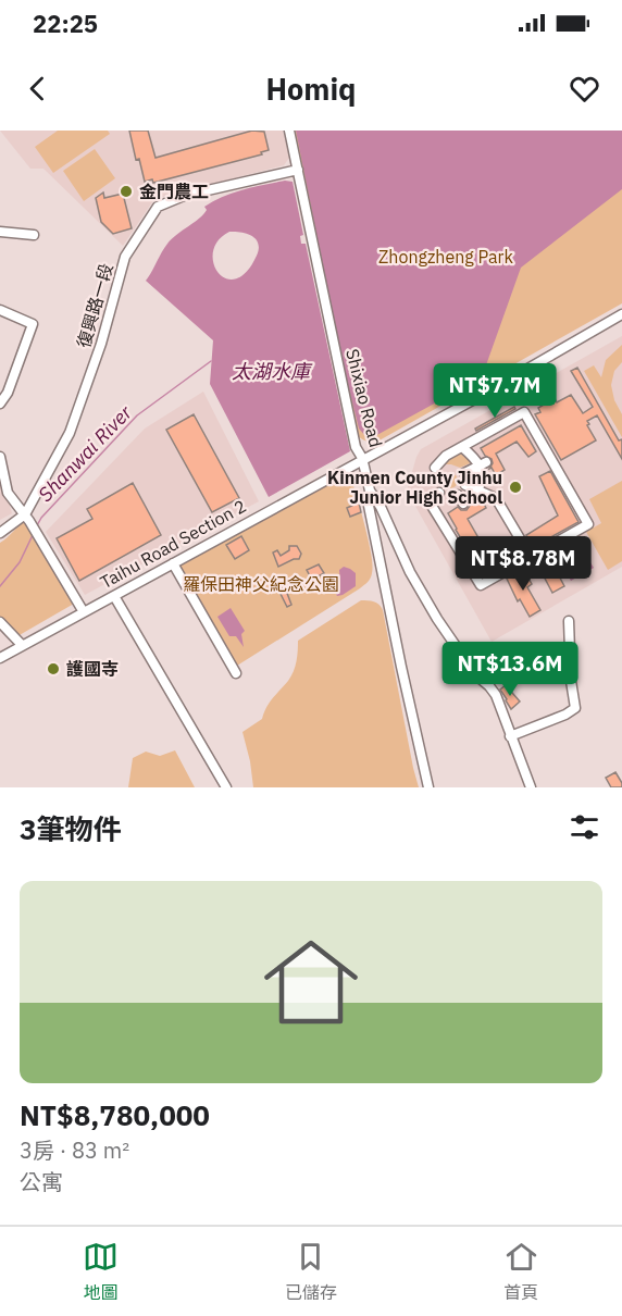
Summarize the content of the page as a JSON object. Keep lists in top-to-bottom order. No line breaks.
{"streets":{"street":["復興路一段","Shixiao Road","Taihu Road Section 2"]},"crossings":[["復興路一段","Shixiao Road"],["Shixiao Road","Taihu Road Section 2"]],"water":["太湖水庫","Shanwai River"],"parks":["Zhongzheng Park","羅保田神父紀念公園"],"places":["金門農工","Kinmen County Jinhu Junior High School","護國寺"],"page":{"status":"22:25","header":"Homiq","price":["NT$7.7M","NT$8.78M","NT$13.6M"],"heading":"3筆物件","list":[{"name":"NT$8,780,000","note":"3房 · 83 m² · 公寓"}],"tabs":["地圖","已儲存","首頁"]}}
